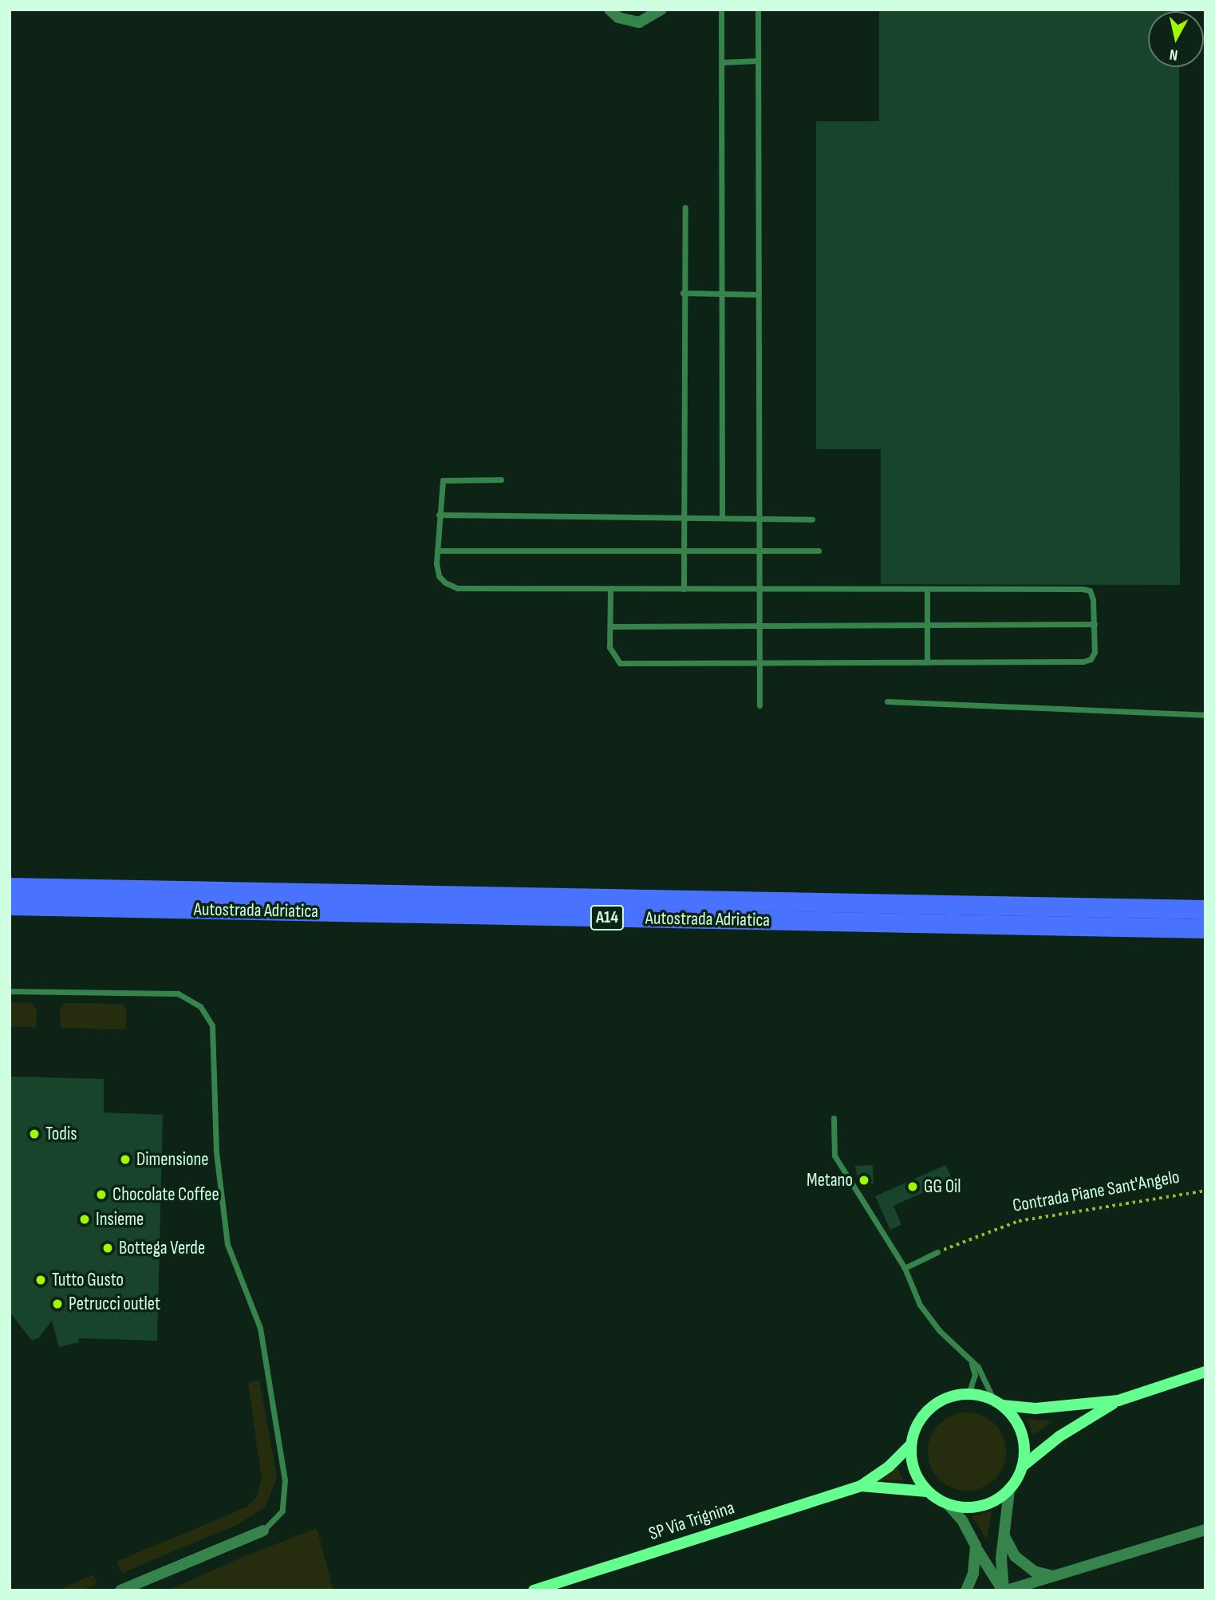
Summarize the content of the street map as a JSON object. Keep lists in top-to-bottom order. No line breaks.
{"streets":{"highway":["Autostrada Adriatica","A14"],"main road":["SP Via Trignina"],"path":["Contrada Piane Sant'Angelo"]},"places":["Todis","Dimensione","Metano","GG Oil","Chocolate Coffee","Insieme","Bottega Verde","Tutto Gusto","Petrucci outlet"],"north":"bottom"}
